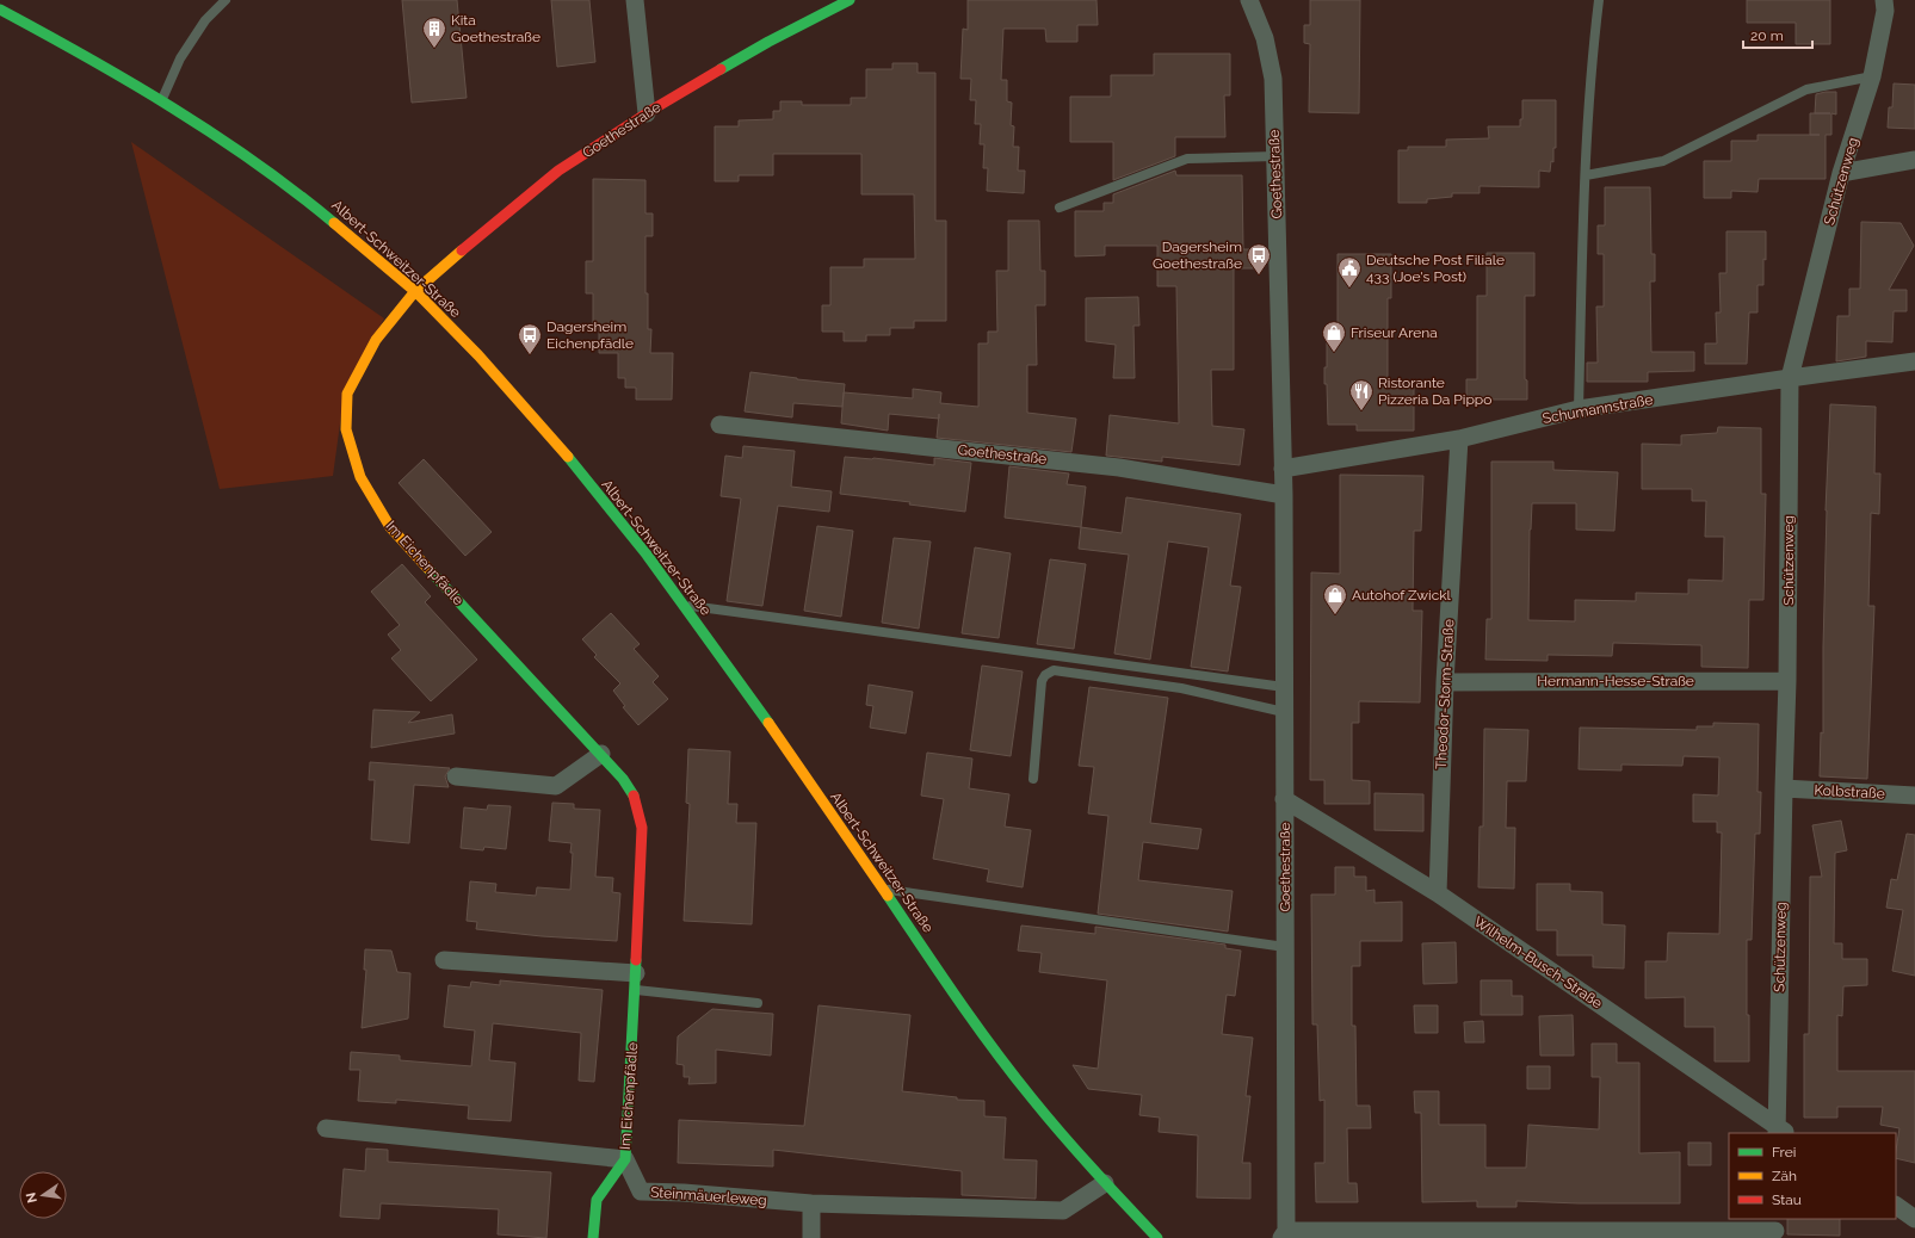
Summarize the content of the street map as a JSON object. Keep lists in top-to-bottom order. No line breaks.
{"streets":{"street":["Goethestraße","Schützenweg","Albert-Schweitzer-Straße","Schumannstraße","Im Eichenpfädle","Hermann-Hesse-Straße","Theodor-Storm-Straße","Kolbstraße","Wilhelm-Busch-Straße","Steinmäuerleweg"]},"crossings":[["Goethestraße","Albert-Schweitzer-Straße"],["Goethestraße","Schumannstraße"],["Goethestraße","Im Eichenpfädle"],["Goethestraße","Wilhelm-Busch-Straße"],["Schützenweg","Schumannstraße"],["Schützenweg","Hermann-Hesse-Straße"],["Schützenweg","Kolbstraße"],["Schützenweg","Wilhelm-Busch-Straße"],["Albert-Schweitzer-Straße","Im Eichenpfädle"],["Albert-Schweitzer-Straße","Steinmäuerleweg"],["Schumannstraße","Theodor-Storm-Straße"],["Im Eichenpfädle","Steinmäuerleweg"],["Hermann-Hesse-Straße","Theodor-Storm-Straße"],["Theodor-Storm-Straße","Wilhelm-Busch-Straße"]],"places":{"building":["Kita Goethestraße"],"bus stop":["Dagersheim Goethestraße","Dagersheim Eichenpfädle"],"public building":["Deutsche Post Filiale 433 (Joe's Post)"],"shop":["Friseur Arena","Autohof Zwickl"],"restaurant":["Ristorante Pizzeria Da Pippo"]},"legend":["Frei","Zäh","Stau"],"scale_bar":"20 m","north":"left"}
